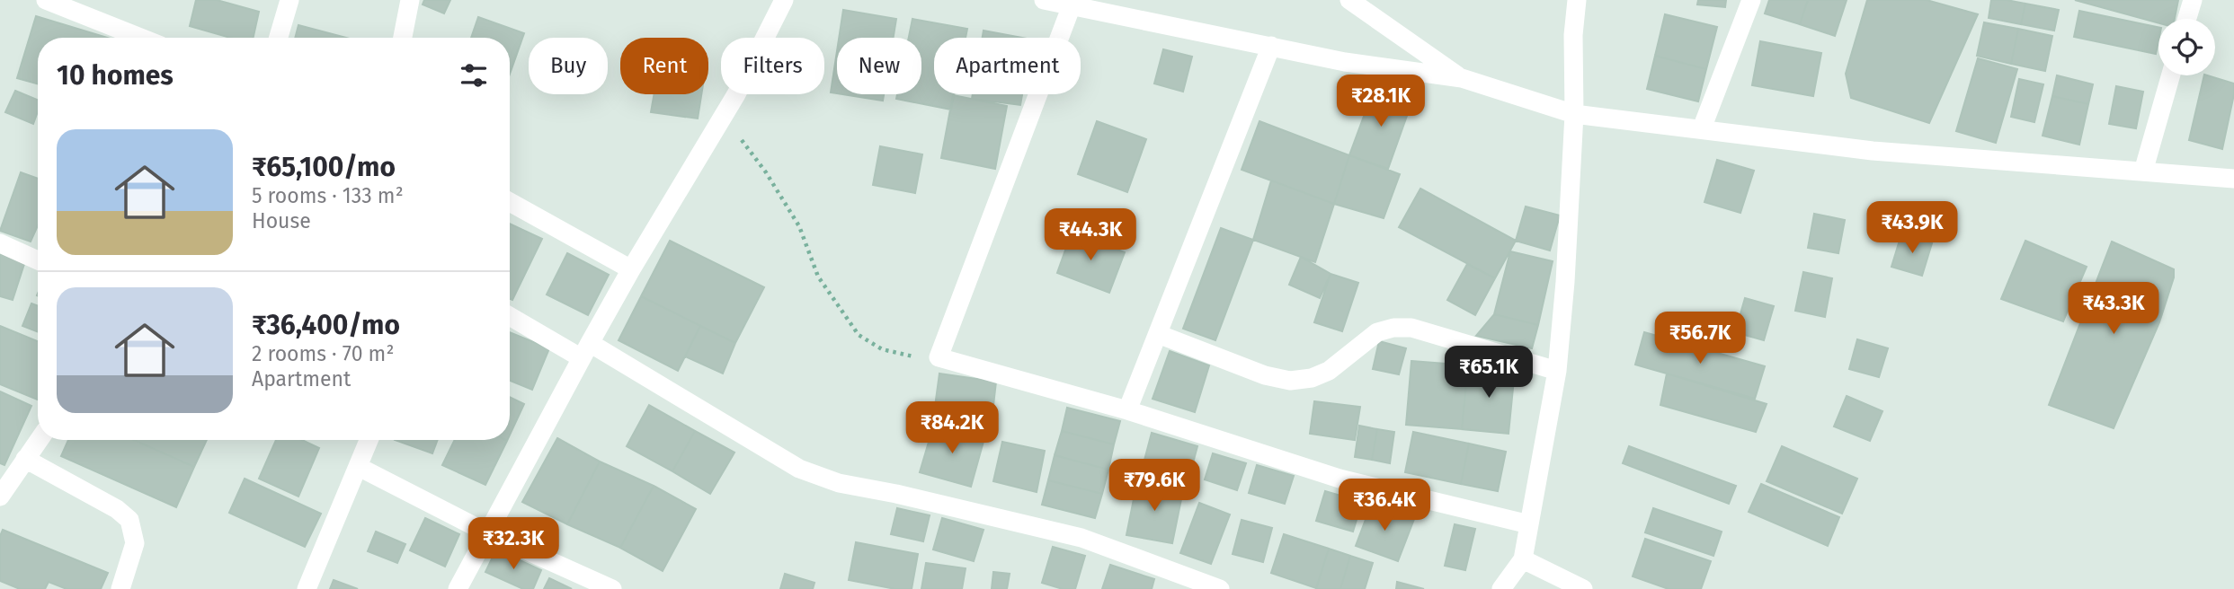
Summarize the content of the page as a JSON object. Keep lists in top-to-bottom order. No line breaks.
{"page":{"chip":["Buy","Rent","Filters","New","Apartment"],"heading":"10 homes","price":["₹28.1K","₹43.9K","₹44.3K","₹43.3K","₹56.7K","₹65.1K","₹84.2K","₹79.6K","₹36.4K","₹32.3K"],"list":[{"name":"₹65,100/mo","note":"5 rooms · 133 m² · House"},{"name":"₹36,400/mo","note":"2 rooms · 70 m² · Apartment"}]}}
